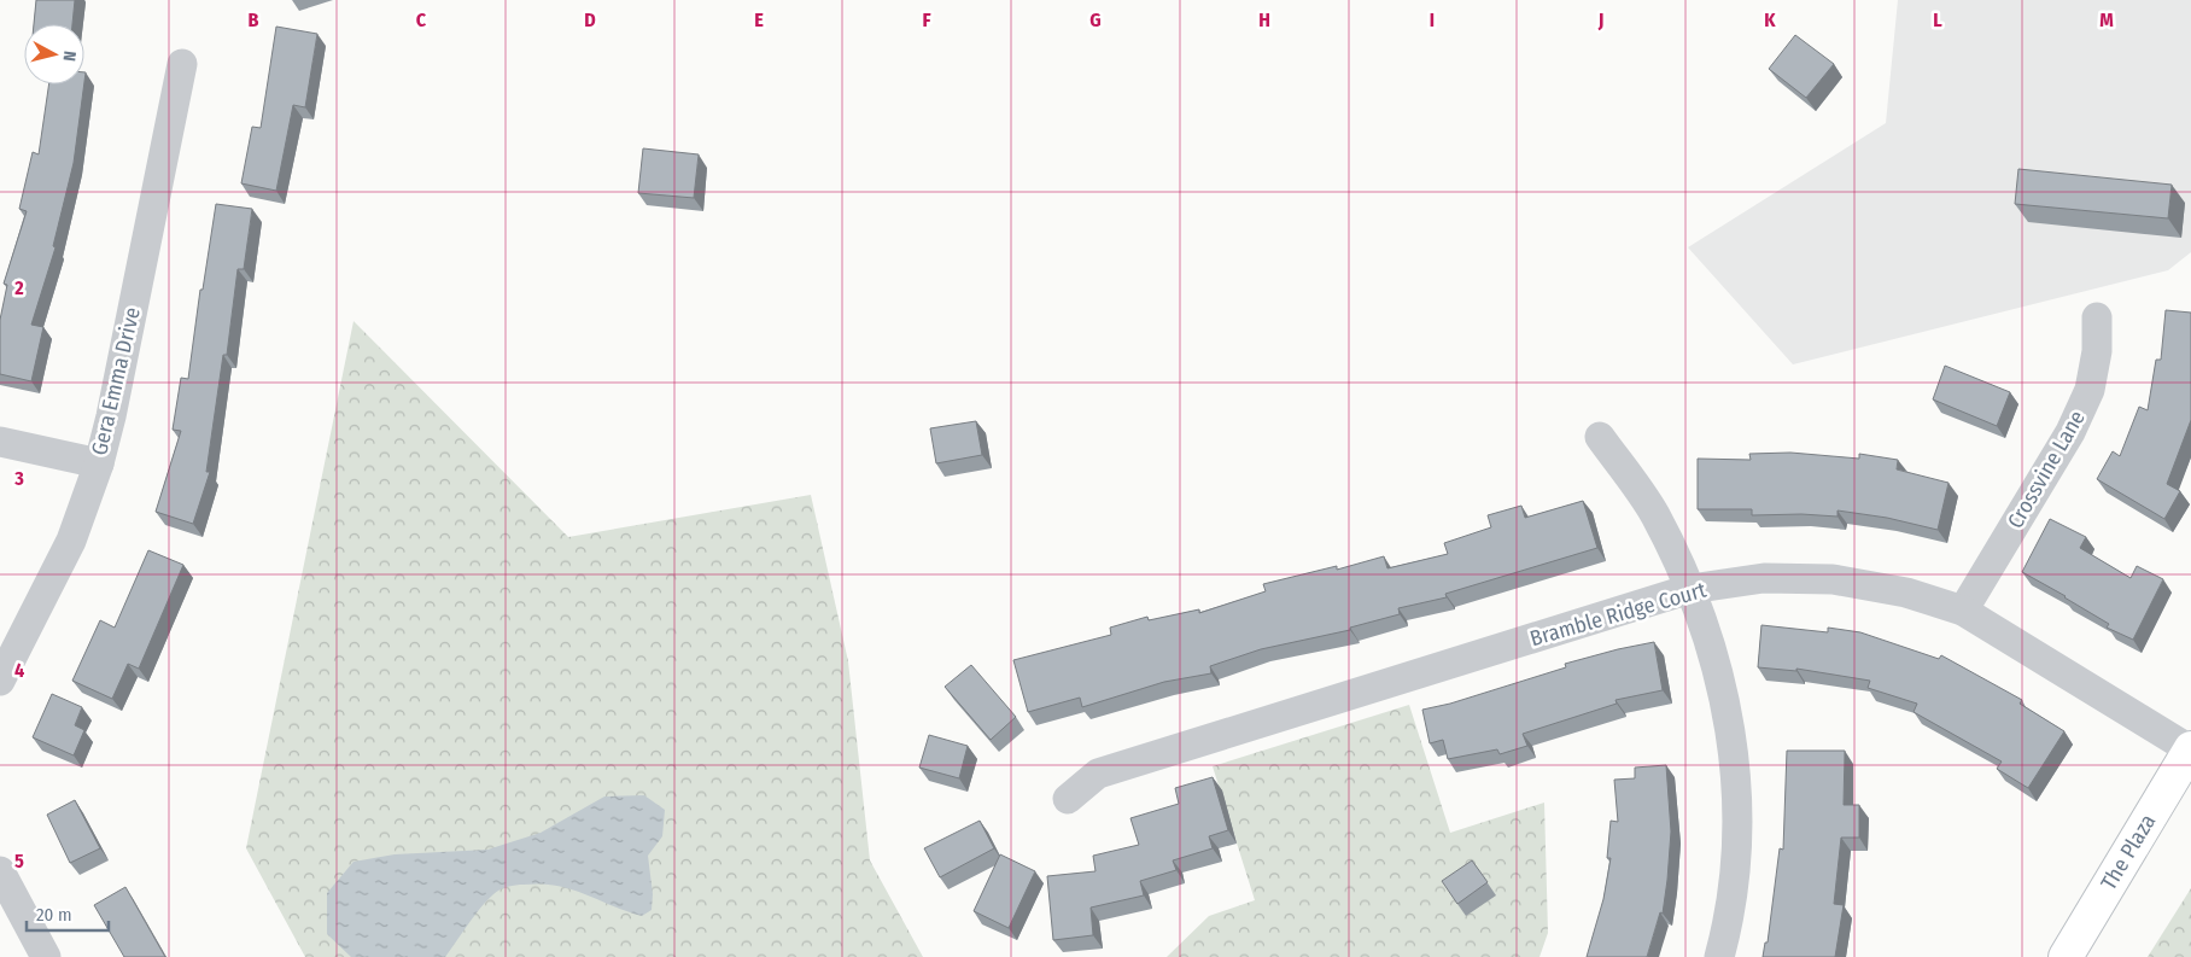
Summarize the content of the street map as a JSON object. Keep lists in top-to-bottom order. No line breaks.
{"streets":{"street":["Gera Emma Drive","Crossvine Lane","Bramble Ridge Court","The Plaza"]},"crossings":[["Crossvine Lane","Bramble Ridge Court"],["Bramble Ridge Court","The Plaza"]],"scale_bar":"20 m","north":"right","grid":{"columns":["B","C","D","E","F","G","H","I","J","K","L","M"],"rows":["2","3","4","5"]}}
